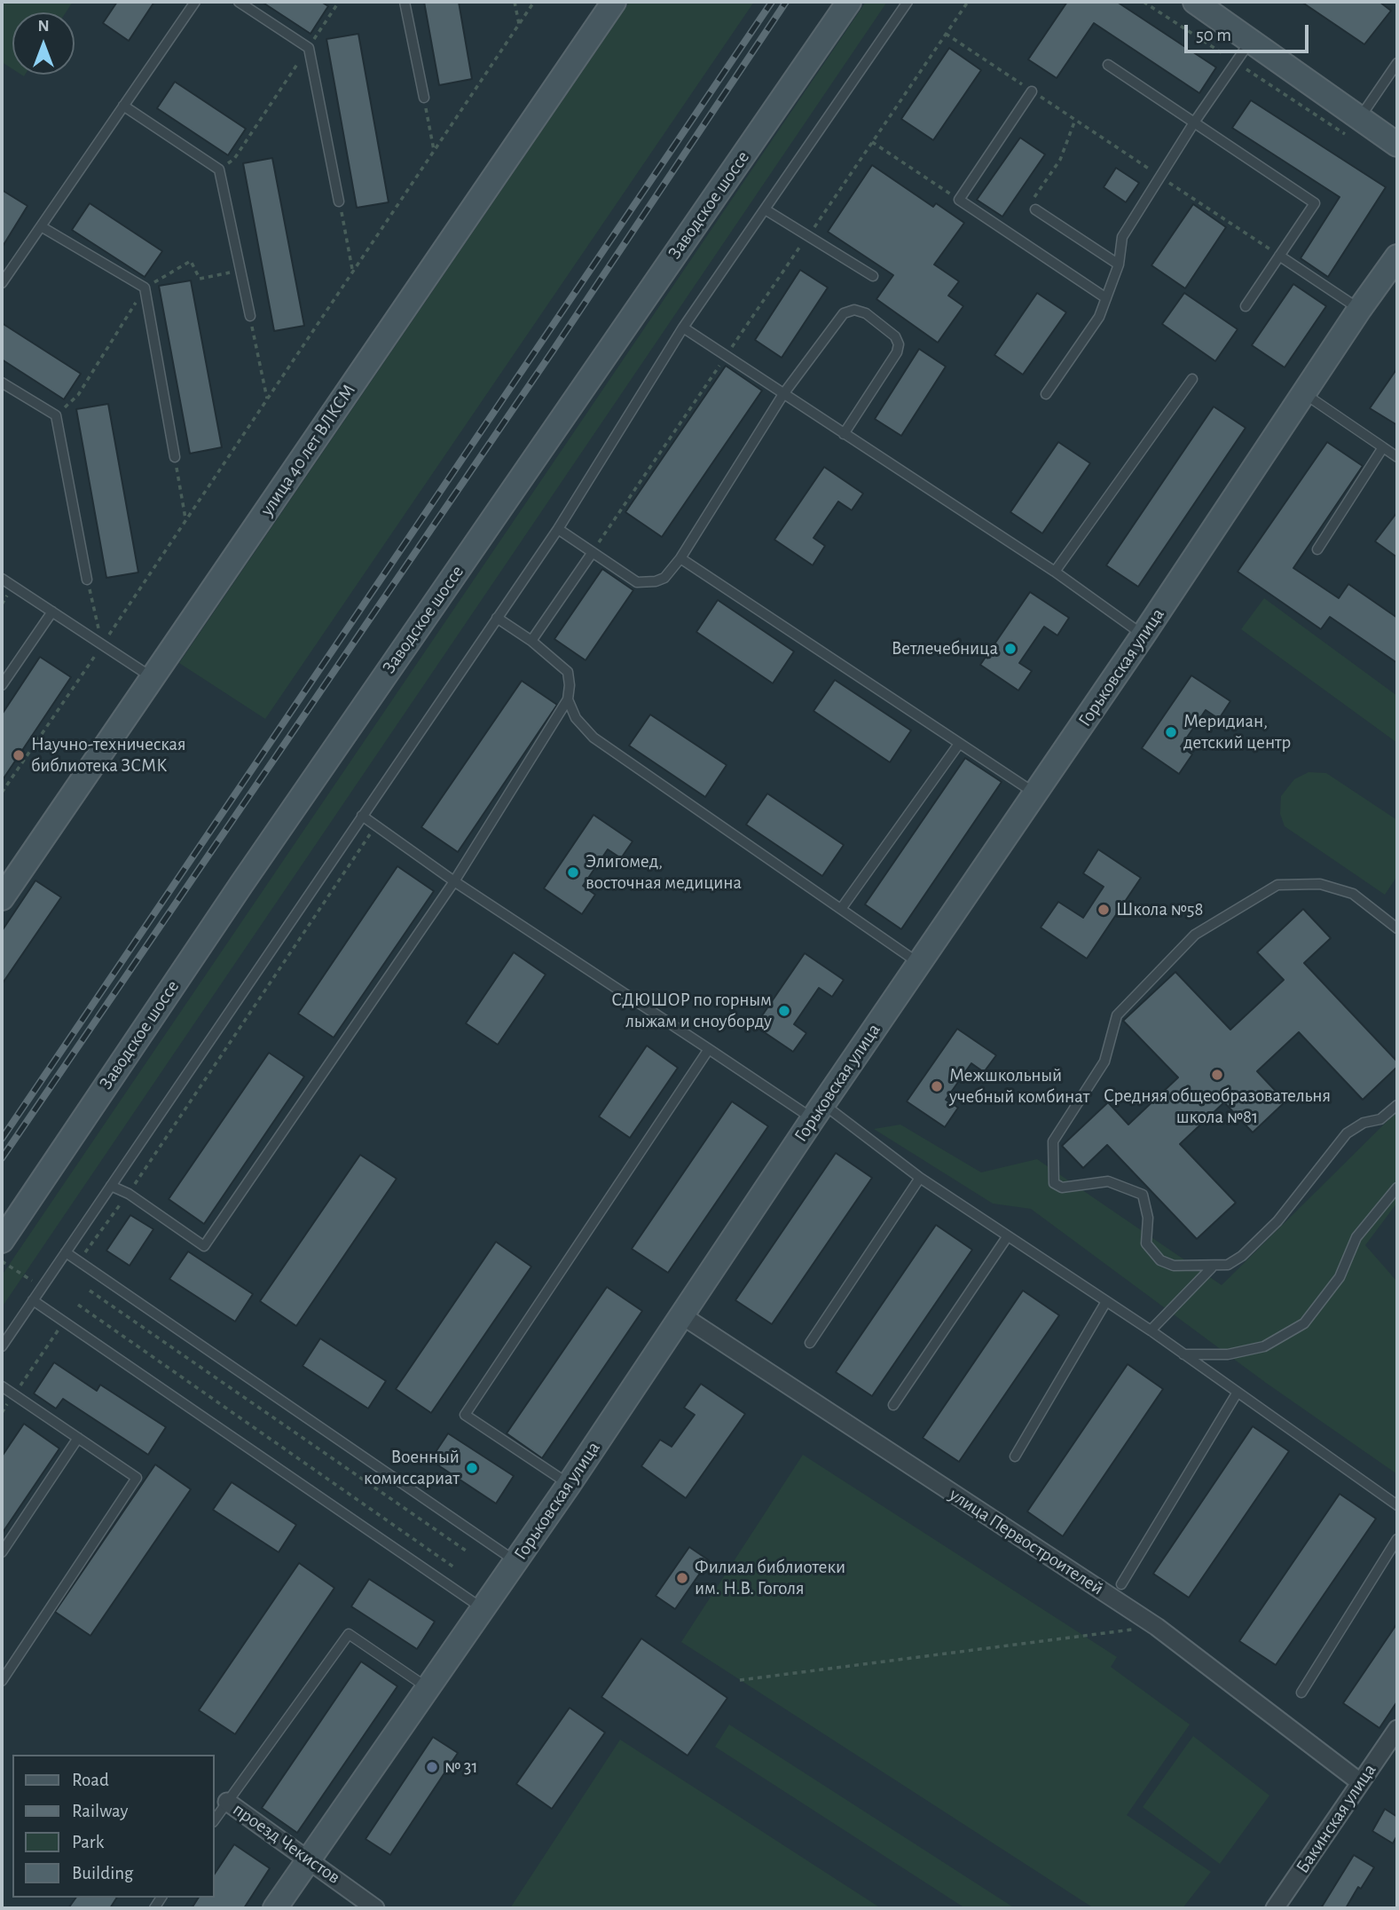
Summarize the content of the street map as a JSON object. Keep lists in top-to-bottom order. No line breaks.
{"streets":{"street":["Заводское шоссе","улица 40 лет ВЛКСМ","Горьковская улица","улица Первостроителей","Бакинская улица","проезд Чекистов"]},"crossings":[["Горьковская улица","улица Первостроителей"],["Горьковская улица","проезд Чекистов"],["улица Первостроителей","Бакинская улица"]],"places":["Ветлечебница","Меридиан, детский центр","Научно-техническая библиотека ЗСМК","Элигомед, восточная медицина","Школа №58","СДЮШОР по горным лыжам и сноуборду","Средняя общеобразовательня школа №81","Межшкольный учебный комбинат","Военный комиссариат","Филиал библиотеки им. Н.В. Гоголя","№ 31"],"legend":["Road","Railway","Park","Building"],"scale_bar":"50 m","north":"top"}
